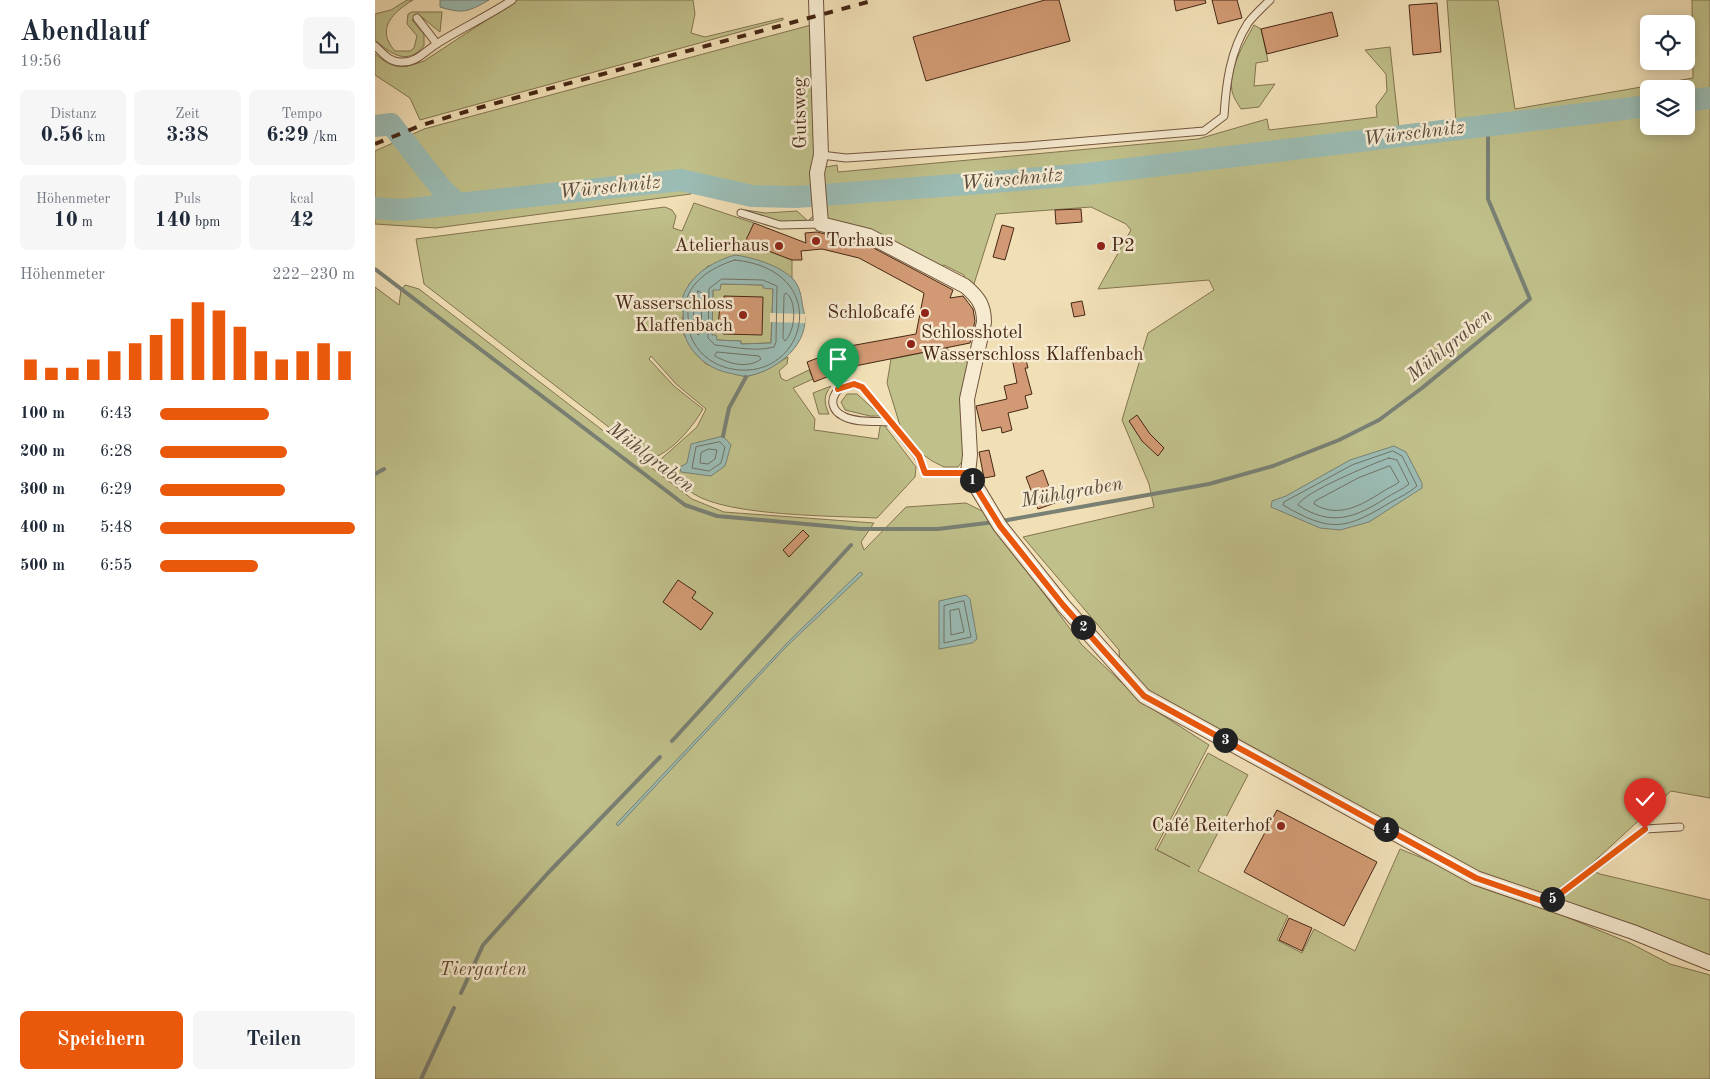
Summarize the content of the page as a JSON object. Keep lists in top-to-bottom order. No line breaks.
{"streets":{"street":["Gutsweg"]},"water":["Würschnitz","Mühlgraben"],"parks":["Tiergarten"],"places":["Torhaus","Atelierhaus","P2","Schloßcafé","Wasserschloss Klaffenbach","Schlosshotel Wasserschloss Klaffenbach","Café Reiterhof"],"page":{"heading":["Abendlauf","19:56"],"stats":[["Distanz","0.56 km"],["Zeit","3:38"],["Tempo","6:29 /km"],["Höhenmeter","10 m"],["Puls","140 bpm"],["kcal","42"]],"chart":["Höhenmeter","222–230 m"],"list":[{"name":"100 m","note":"6:43"},{"name":"200 m","note":"6:28"},{"name":"300 m","note":"6:29"},{"name":"400 m","note":"5:48"},{"name":"500 m","note":"6:55"}],"pins":["1","2","3","4","5"],"buttons":["Speichern","Teilen"]}}
